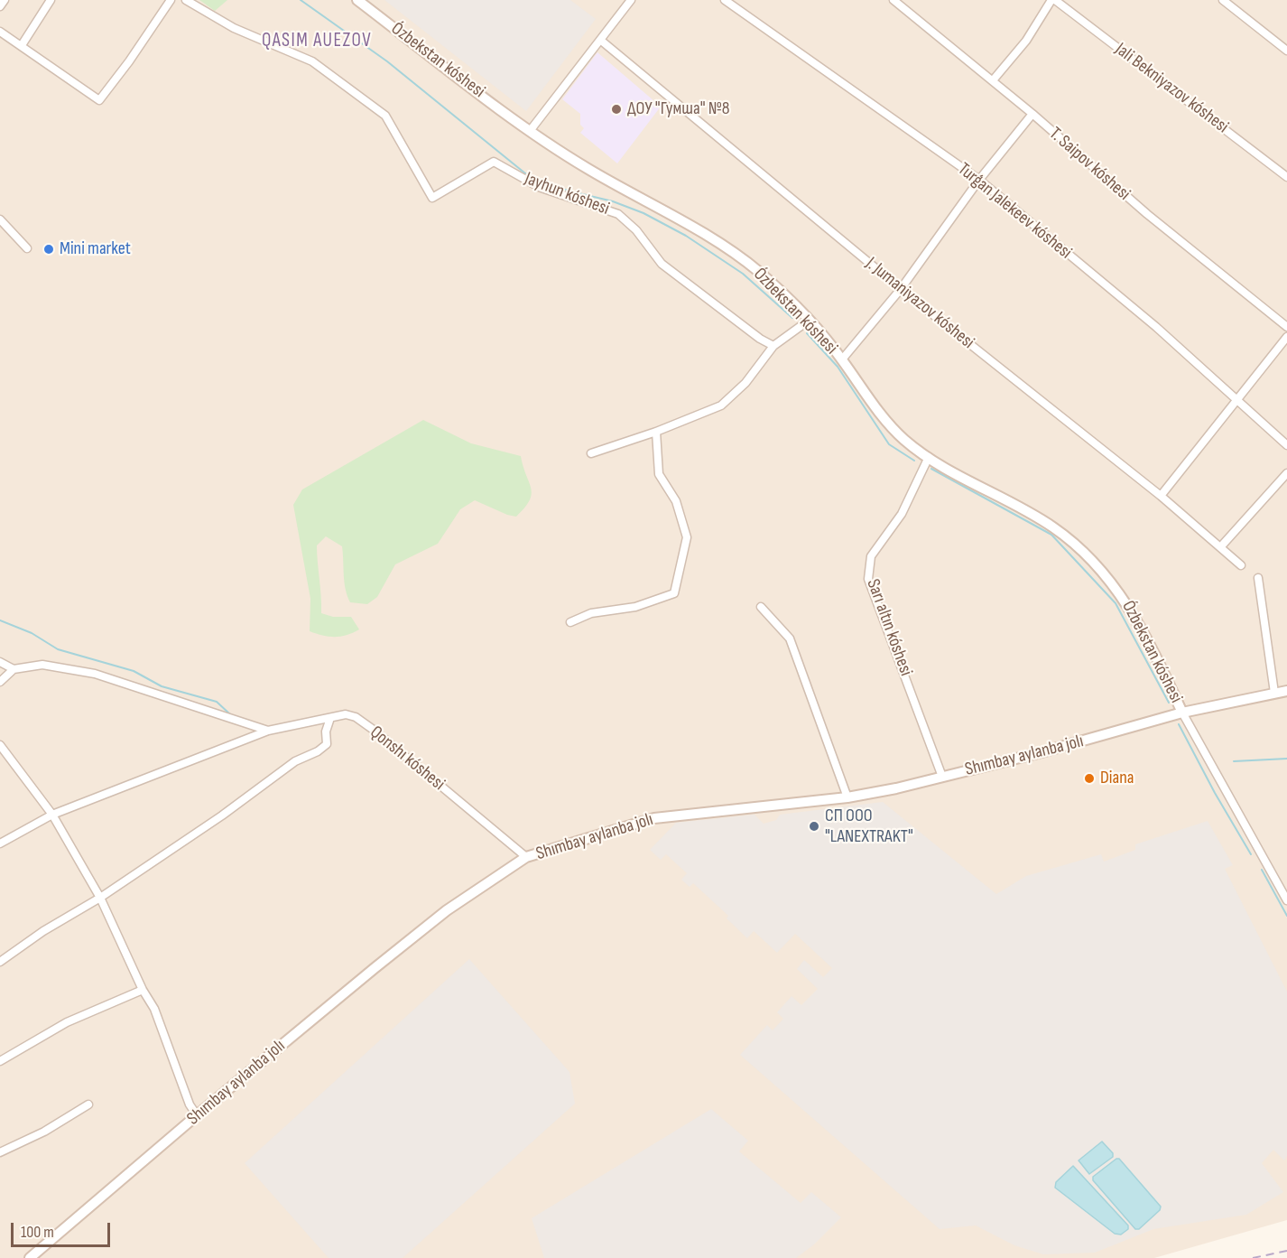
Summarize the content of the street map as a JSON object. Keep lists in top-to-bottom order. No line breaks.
{"streets":{"main road":["Ózbekstan kóshesi","Shımbay aylanba jolı"],"street":["Jali Bekniyazov kóshesi","T. Saipov kóshesi","Jayhun kóshesi","Turǵan Jalekeev kóshesi","J. Jumaniyazov kóshesi","Sarı altın kóshesi","Qonshı kóshesi"]},"crossings":[["Ózbekstan kóshesi","Sarı altın kóshesi"],["Ózbekstan kóshesi","Shımbay aylanba jolı"],["Sarı altın kóshesi","Shımbay aylanba jolı"],["Shımbay aylanba jolı","Qonshı kóshesi"]],"districts":["QASIM AUEZOV"],"places":["ДОУ \"Гумша\" №8","Mini market","Diana","СП ООО \"LANEXTRAKT\""],"scale_bar":"100 m"}
